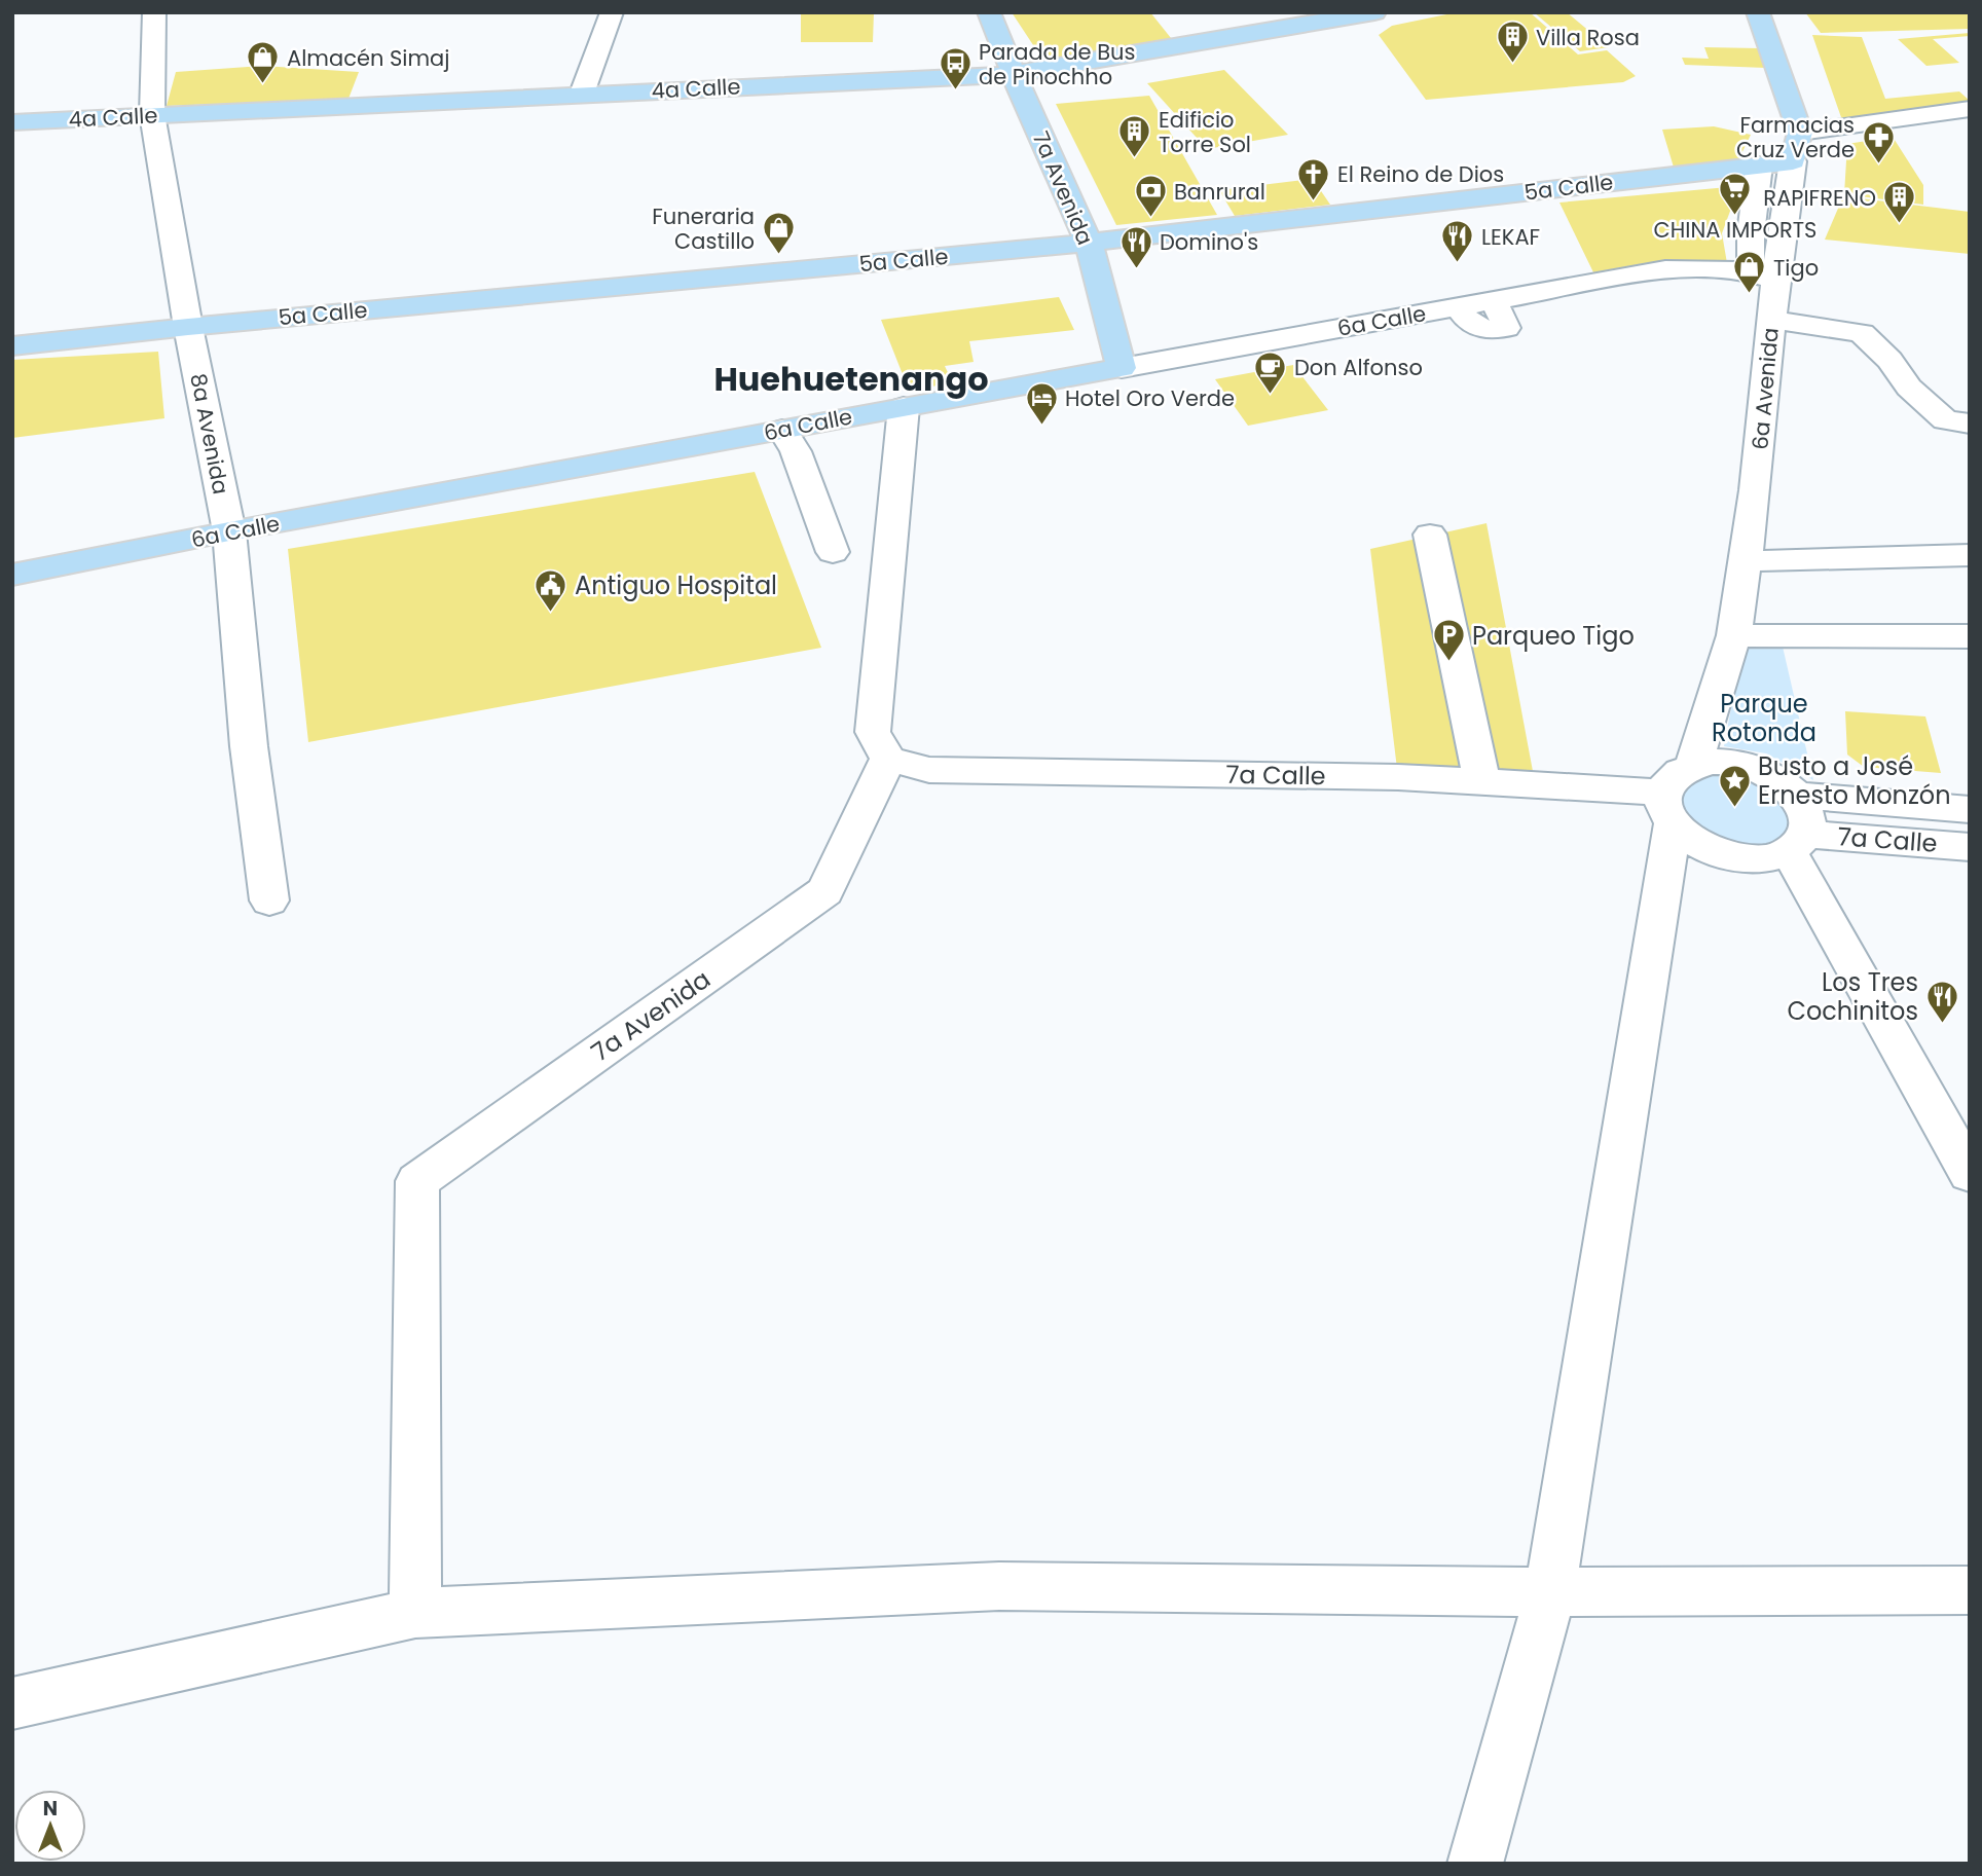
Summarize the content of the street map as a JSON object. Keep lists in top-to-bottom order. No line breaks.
{"streets":{"main road":["4a Calle","5a Calle","7a Avenida","6a Calle","6a Avenida"],"street":["8a Avenida","7a Calle"]},"crossings":[["4a Calle","7a Avenida"],["4a Calle","8a Avenida"],["5a Calle","7a Avenida"],["5a Calle","6a Avenida"],["5a Calle","8a Avenida"],["7a Avenida","6a Calle"],["7a Avenida","7a Calle"],["6a Calle","6a Avenida"],["6a Calle","8a Avenida"],["6a Avenida","7a Calle"]],"districts":["Huehuetenango"],"parks":["Parque Rotonda"],"places":{"building":["Villa Rosa","Edificio Torre Sol","RAPIFRENO"],"shop":["Almacén Simaj","Funeraria Castillo","Tigo"],"bus stop":["Parada de Bus de Pinochho"],"pharmacy":["Farmacias Cruz Verde"],"church":["El Reino de Dios"],"supermarket":["CHINA IMPORTS"],"bank":["Banrural"],"restaurant":["LEKAF","Domino's","Los Tres Cochinitos"],"cafe":["Don Alfonso"],"hotel":["Hotel Oro Verde"],"public building":["Antiguo Hospital"],"parking":["Parqueo Tigo"],"place":["Busto a José Ernesto Monzón"]},"north":"top"}
